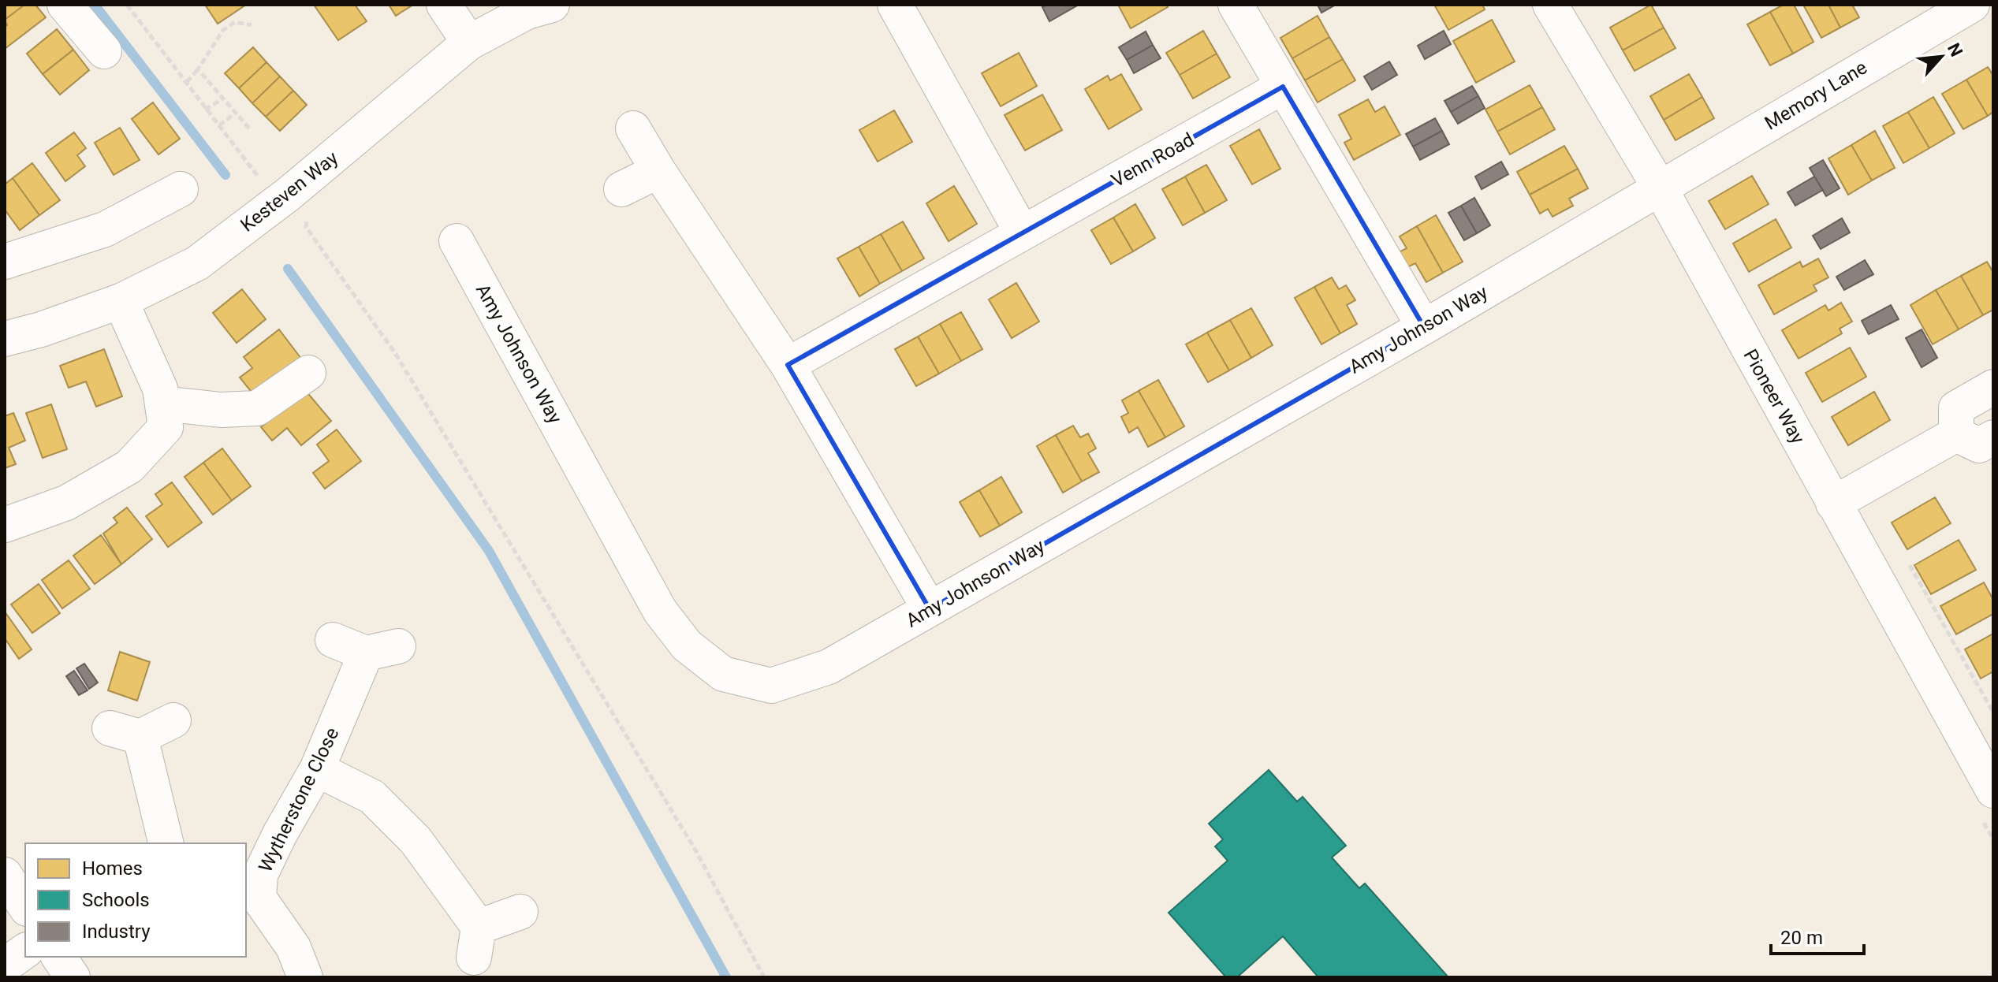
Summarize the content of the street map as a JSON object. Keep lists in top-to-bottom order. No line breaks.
{"streets":{"street":["Memory Lane","Venn Road","Kesteven Way","Amy Johnson Way","Pioneer Way","Wytherstone Close"]},"crossings":[["Memory Lane","Amy Johnson Way"],["Memory Lane","Pioneer Way"],["Amy Johnson Way","Pioneer Way"]],"legend":["Homes","Schools","Industry"],"scale_bar":"20 m","north":"top right"}
